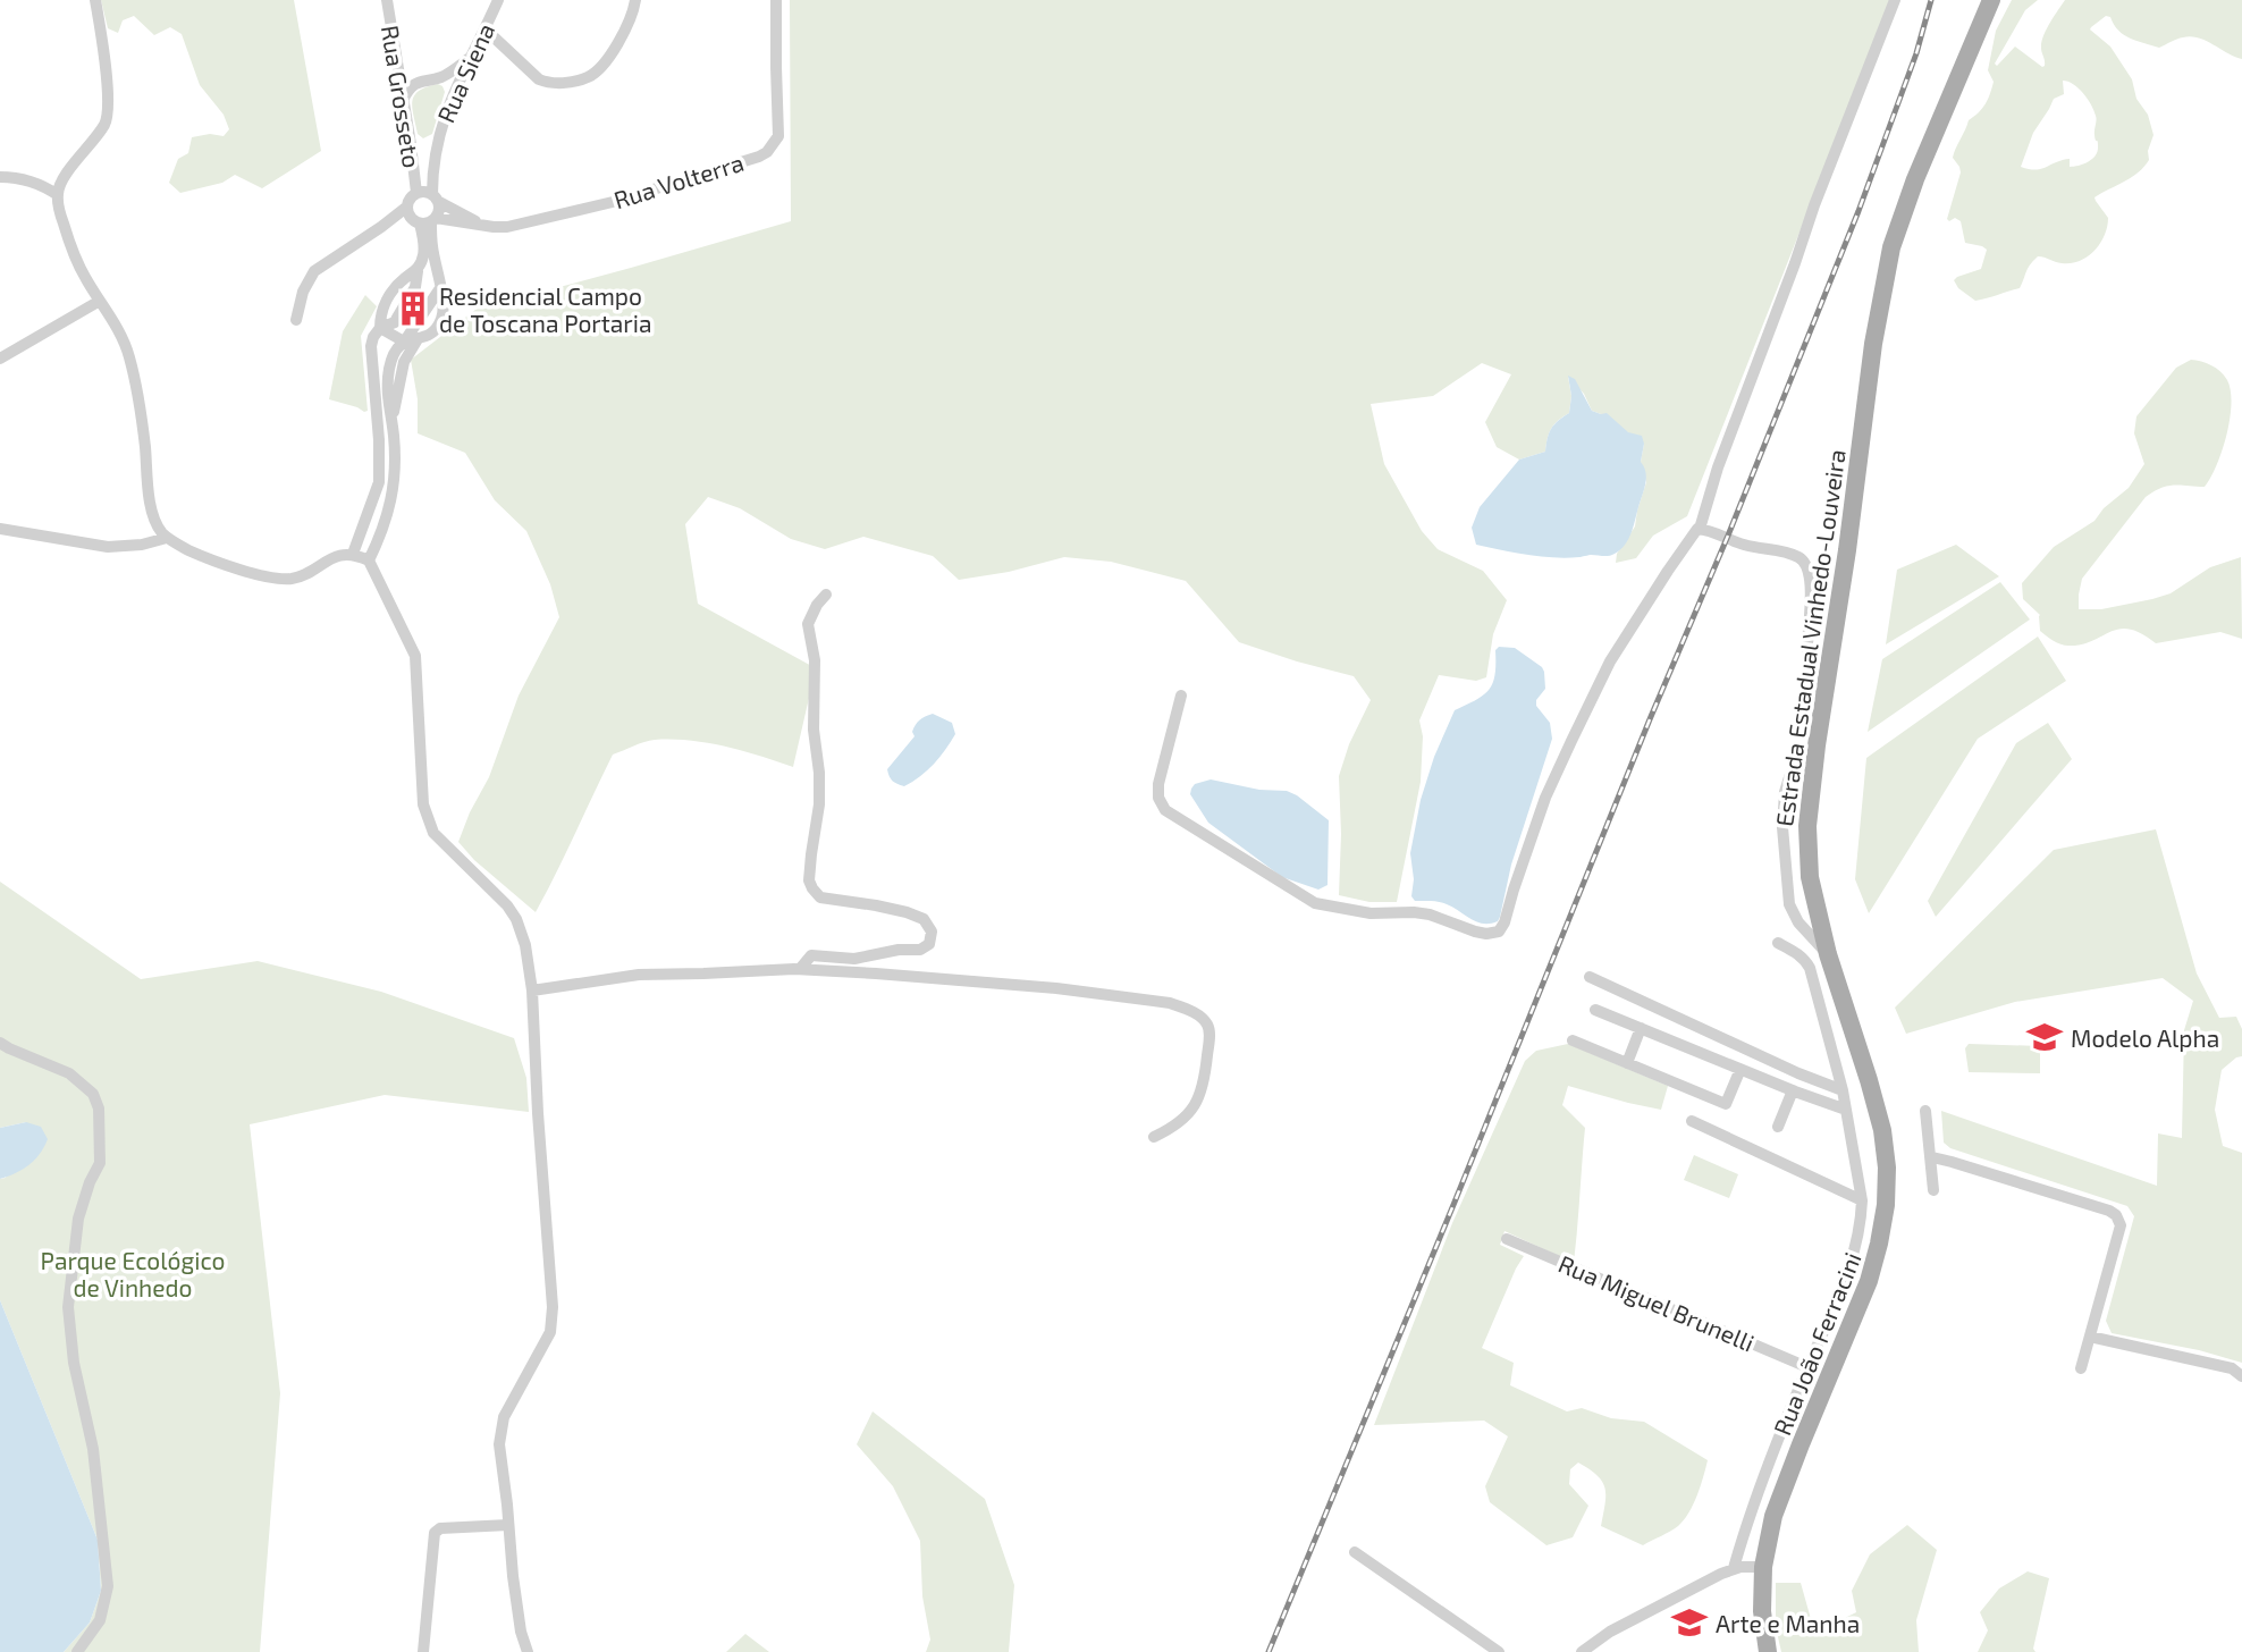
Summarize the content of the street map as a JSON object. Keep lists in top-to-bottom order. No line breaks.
{"streets":{"main road":["Estrada Estadual Vinhedo-Louveira"],"street":["Rua Siena","Rua Grosseto","Rua Volterra","Rua Miguel Brunelli","Rua João Ferracini"]},"crossings":[["Rua Siena","Rua Grosseto"],["Rua Siena","Rua Volterra"],["Rua Grosseto","Rua Volterra"],["Rua Miguel Brunelli","Rua João Ferracini"]],"parks":["Parque Ecológico de Vinhedo"],"places":{"building":["Residencial Campo de Toscana Portaria"],"school or university":["Modelo Alpha","Arte e Manha"]}}
